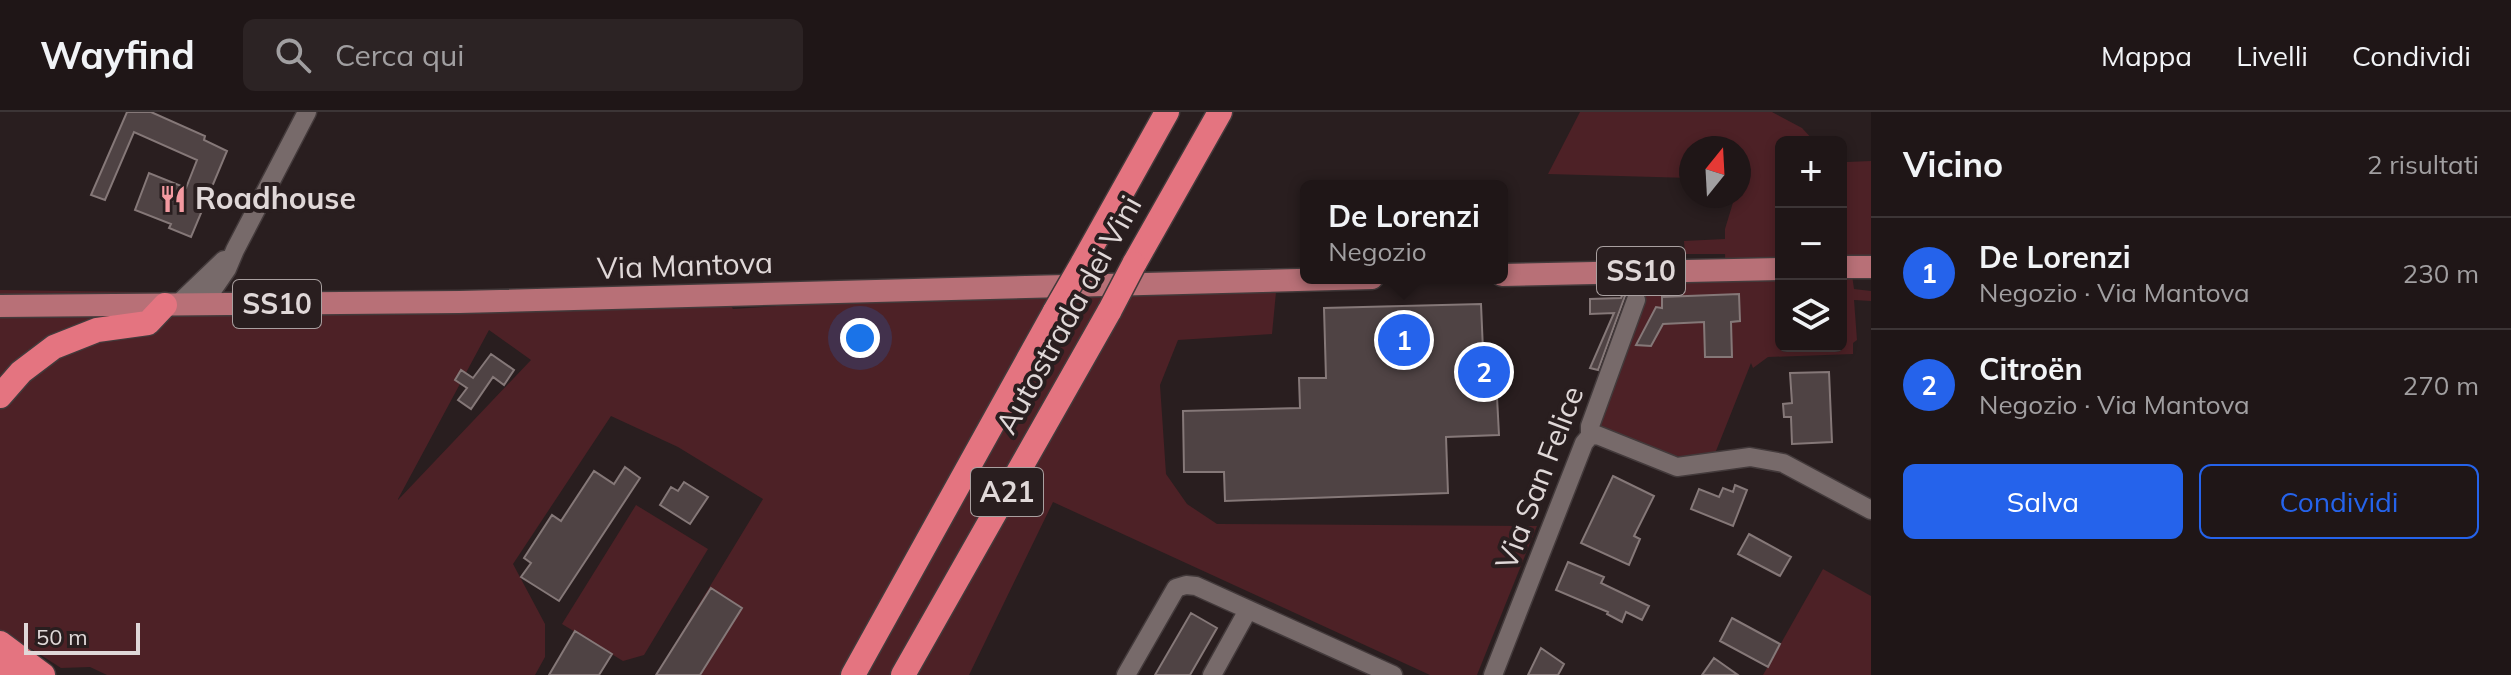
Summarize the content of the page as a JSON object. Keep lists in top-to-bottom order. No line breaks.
{"streets":{"highway":["Autostrada dei Vini","A21"],"main road":["Via Mantova","SS10"],"street":["Via San Felice"]},"places":{"restaurant":["Roadhouse"]},"scale_bar":"50 m","north":"top","page":{"header":"Wayfind","search":"Cerca qui","nav":["Mappa","Livelli","Condividi"],"heading":["Vicino","2 risultati"],"map_buttons":["+","−"],"popup":["De Lorenzi","Negozio"],"list":[{"mark":"1","name":"De Lorenzi","note":"Negozio · Via Mantova","value":"230 m"},{"mark":"2","name":"Citroën","note":"Negozio · Via Mantova","value":"270 m"}],"pins":["1","2"],"buttons":["Salva","Condividi"],"scale":"50 m"}}
